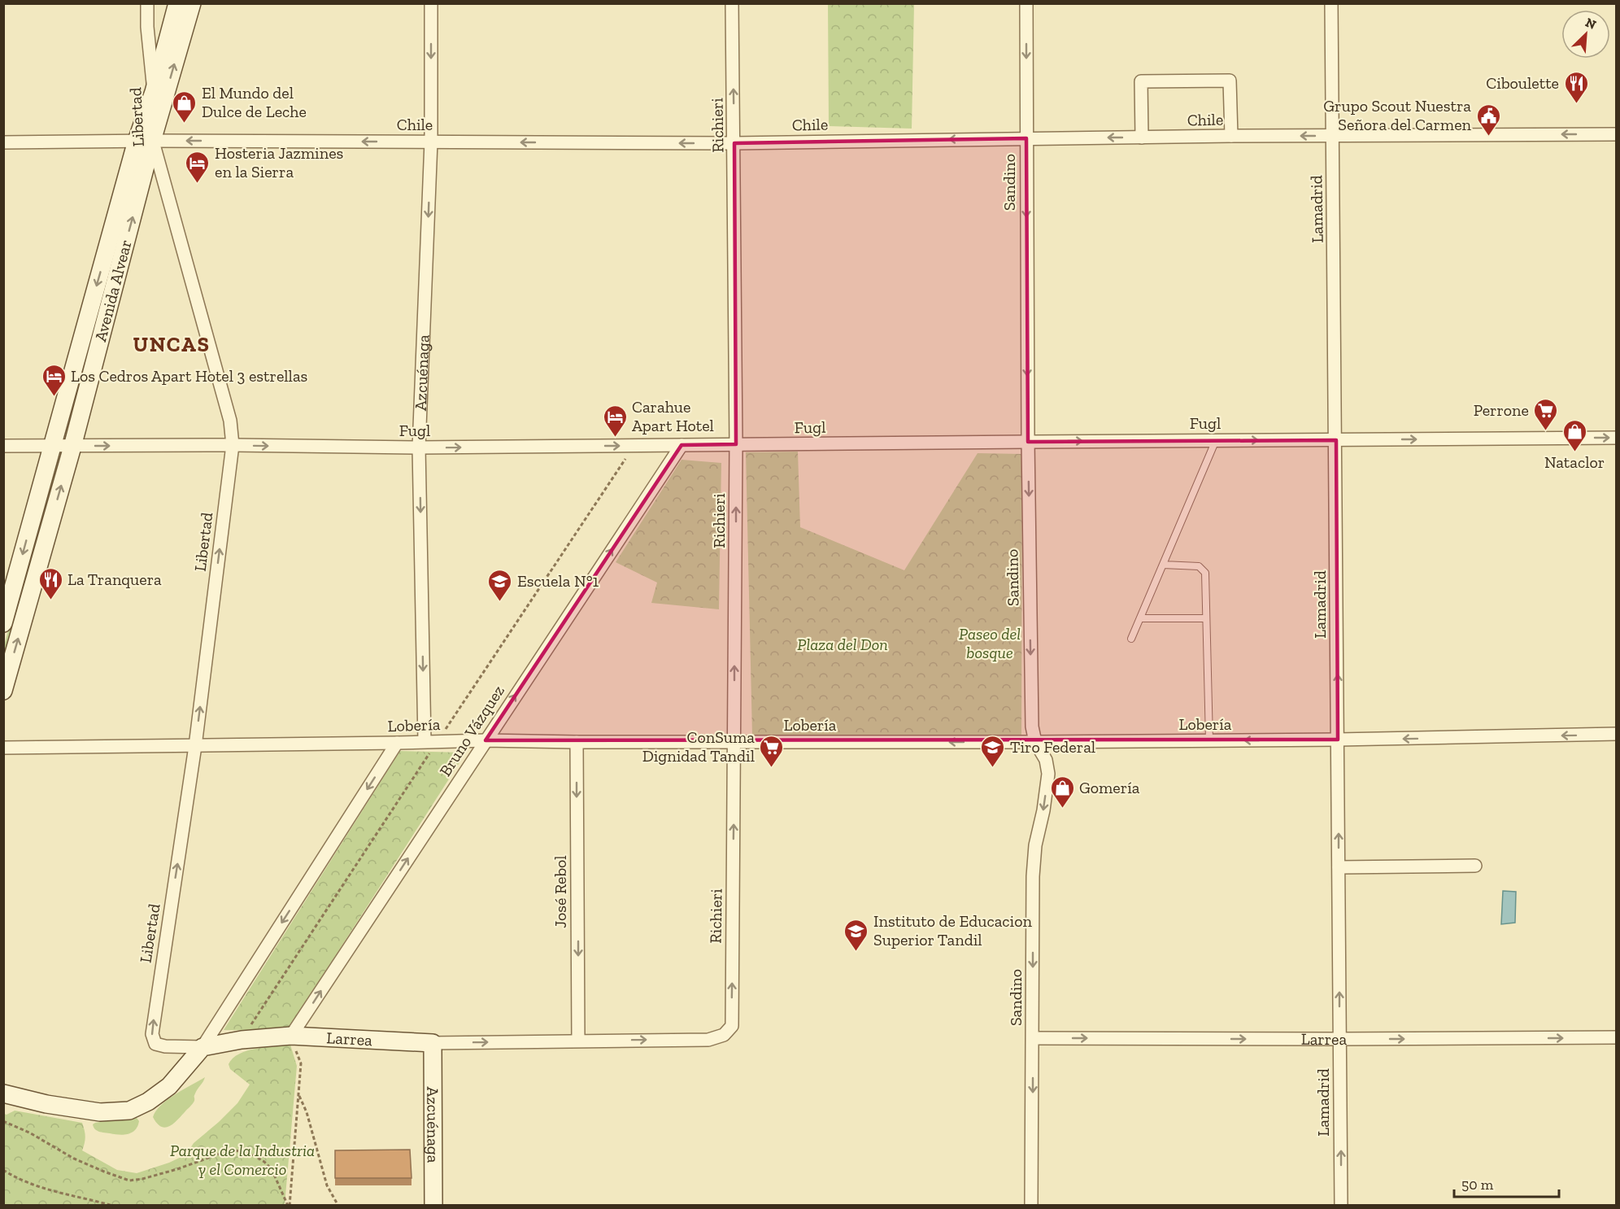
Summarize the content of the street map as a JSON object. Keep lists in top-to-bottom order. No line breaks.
{"streets":{"main road":["Avenida Alvear","Azcuénaga","Larrea"],"street":["Libertad","Chile","Richieri","Sandino","Lamadrid","Fugl","Lobería","Bruno Vázquez","José Rebol"]},"crossings":[["Libertad","Chile"],["Libertad","Avenida Alvear"],["Libertad","Fugl"],["Libertad","Lobería"],["Libertad","Larrea"],["Chile","Richieri"],["Chile","Sandino"],["Chile","Lamadrid"],["Chile","Avenida Alvear"],["Chile","Azcuénaga"],["Richieri","Fugl"],["Richieri","Lobería"],["Richieri","Larrea"],["Sandino","Fugl"],["Sandino","Lobería"],["Sandino","Larrea"],["Lamadrid","Fugl"],["Lamadrid","Lobería"],["Lamadrid","Larrea"],["Avenida Alvear","Fugl"],["Azcuénaga","Fugl"],["Azcuénaga","Lobería"],["Azcuénaga","Larrea"],["Fugl","Bruno Vázquez"],["Lobería","Bruno Vázquez"],["Lobería","José Rebol"],["Bruno Vázquez","Larrea"],["José Rebol","Larrea"]],"one_way":["Libertad","Chile","Richieri","Sandino","Lamadrid","Azcuénaga","Fugl","Lobería","José Rebol","Larrea"],"districts":["UNCAS"],"parks":["Paseo del bosque","Plaza del Don","Parque de la Industria y el Comercio"],"places":{"restaurant":["Ciboulette","La Tranquera"],"shop":["El Mundo del Dulce de Leche","Nataclor","Gomería"],"public building":["Grupo Scout Nuestra Señora del Carmen"],"hotel":["Hosteria Jazmines en la Sierra","Los Cedros Apart Hotel 3 estrellas","Carahue Apart Hotel"],"supermarket":["Perrone","ConSuma Dignidad Tandil"],"school or university":["Escuela N°1","Tiro Federal","Instituto de Educacion Superior Tandil"]},"scale_bar":"50 m","north":"top right"}
